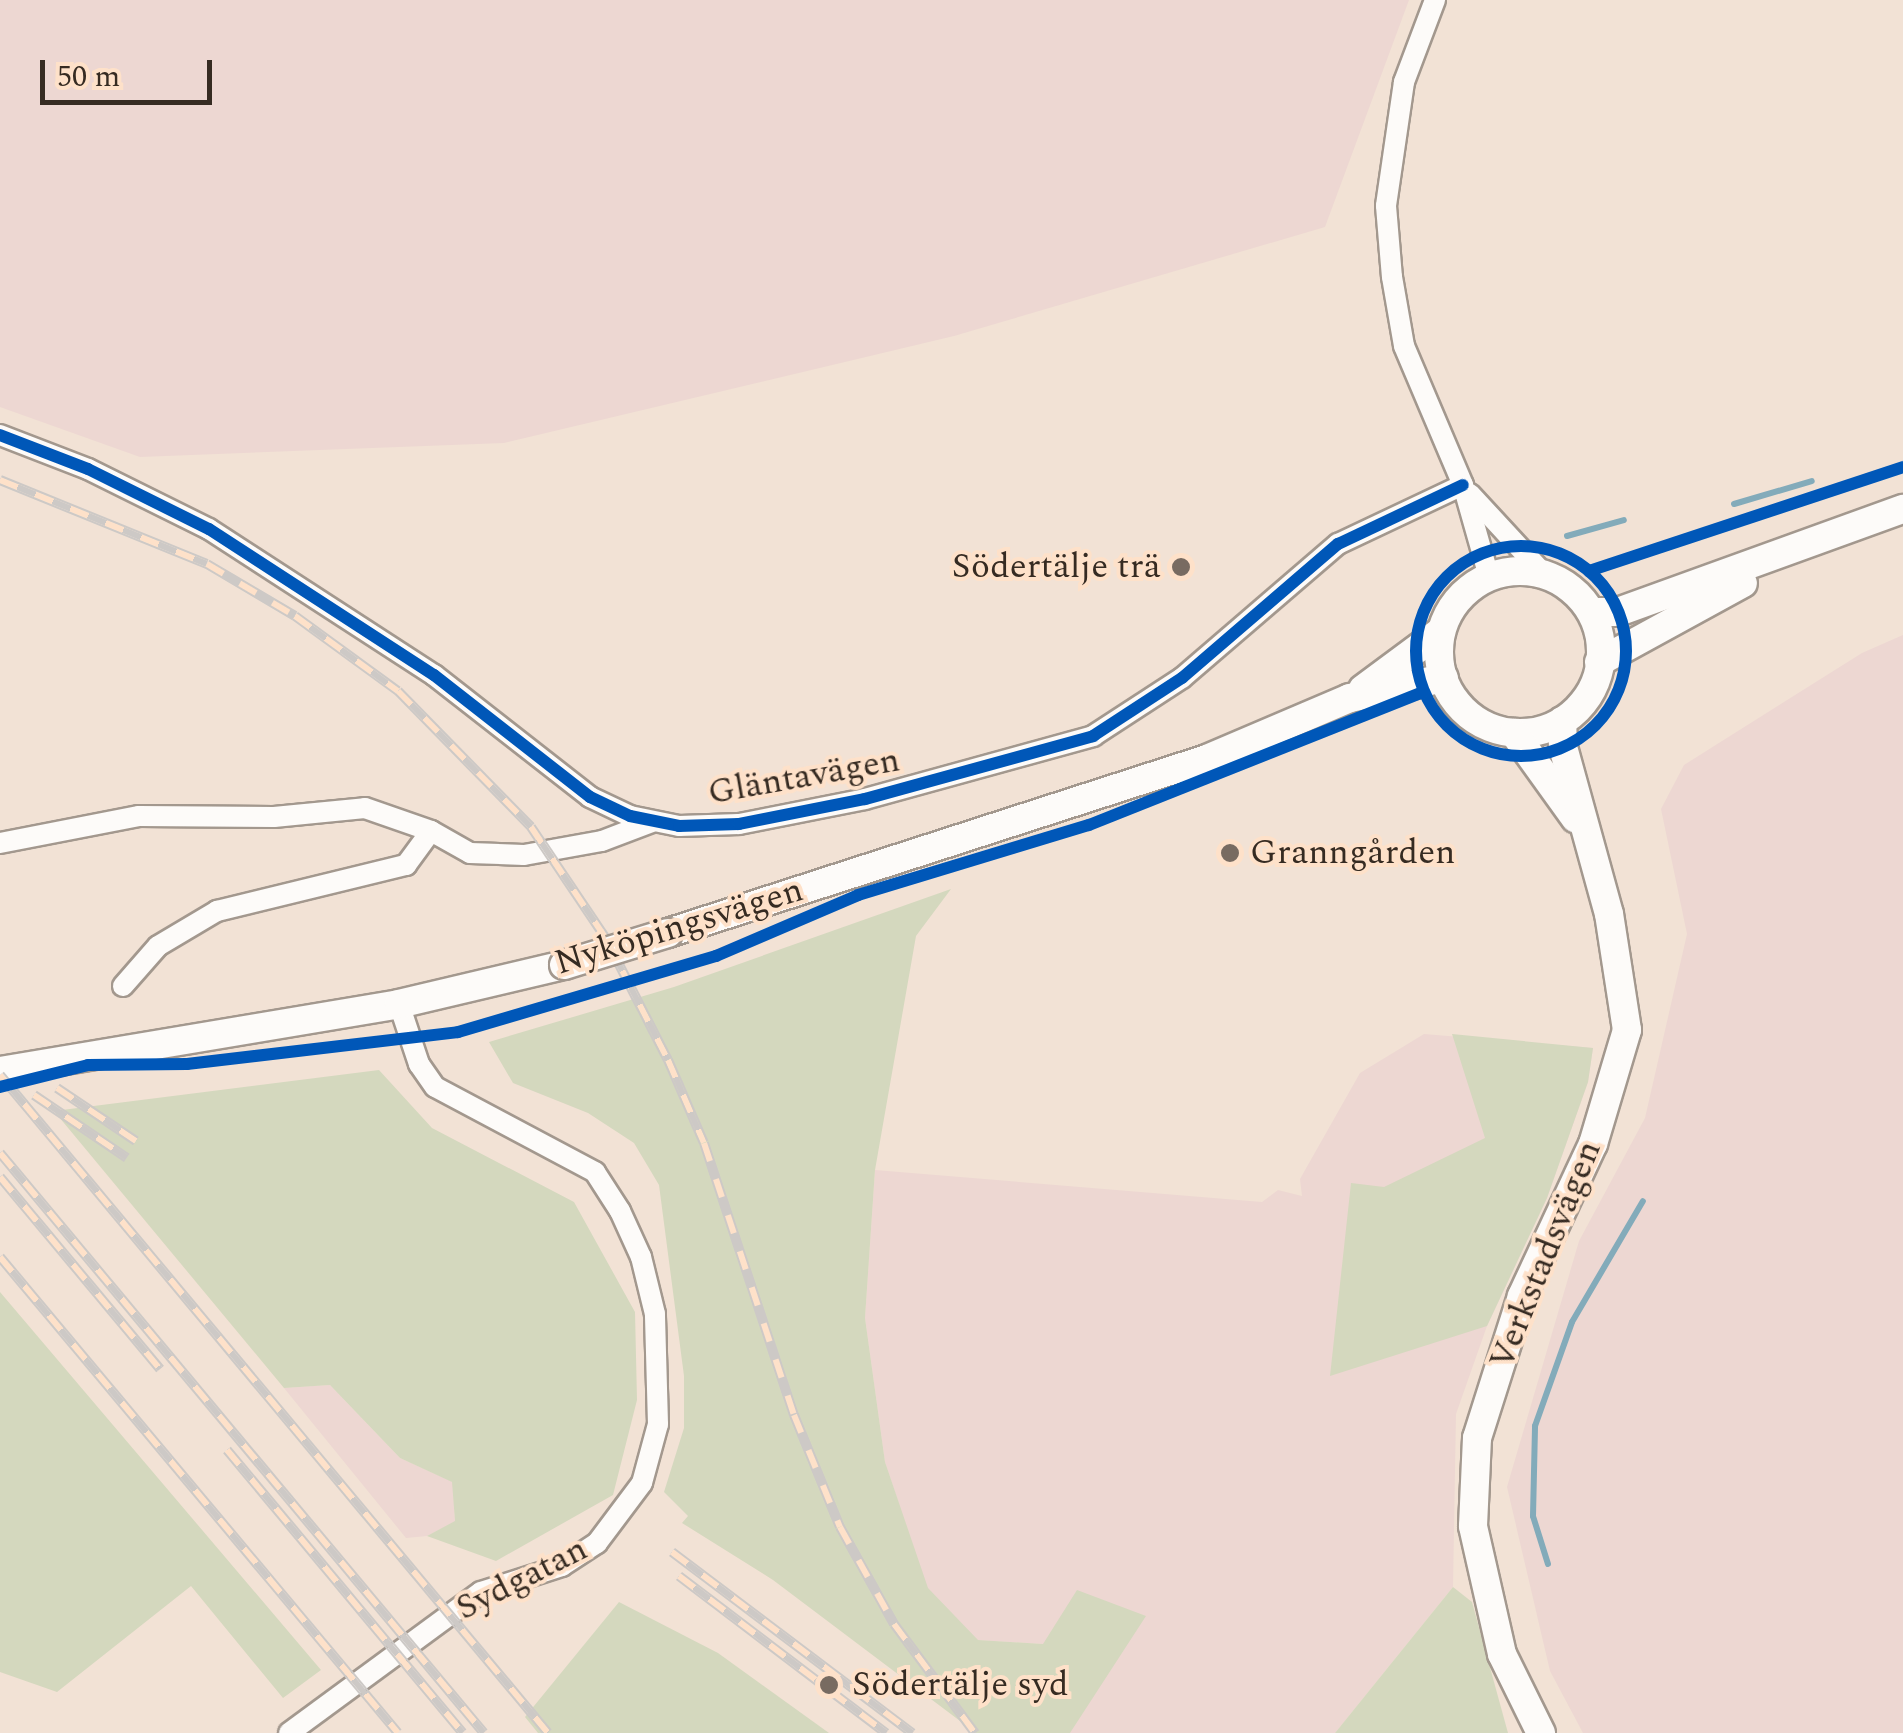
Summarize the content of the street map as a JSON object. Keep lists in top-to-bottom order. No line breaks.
{"streets":{"main road":["Nyköpingsvägen","Verkstadsvägen"],"street":["Gläntavägen","Sydgatan"]},"crossings":[["Nyköpingsvägen","Verkstadsvägen"],["Nyköpingsvägen","Sydgatan"]],"places":["Södertälje trä","Granngården","Södertälje syd"],"scale_bar":"50 m"}
